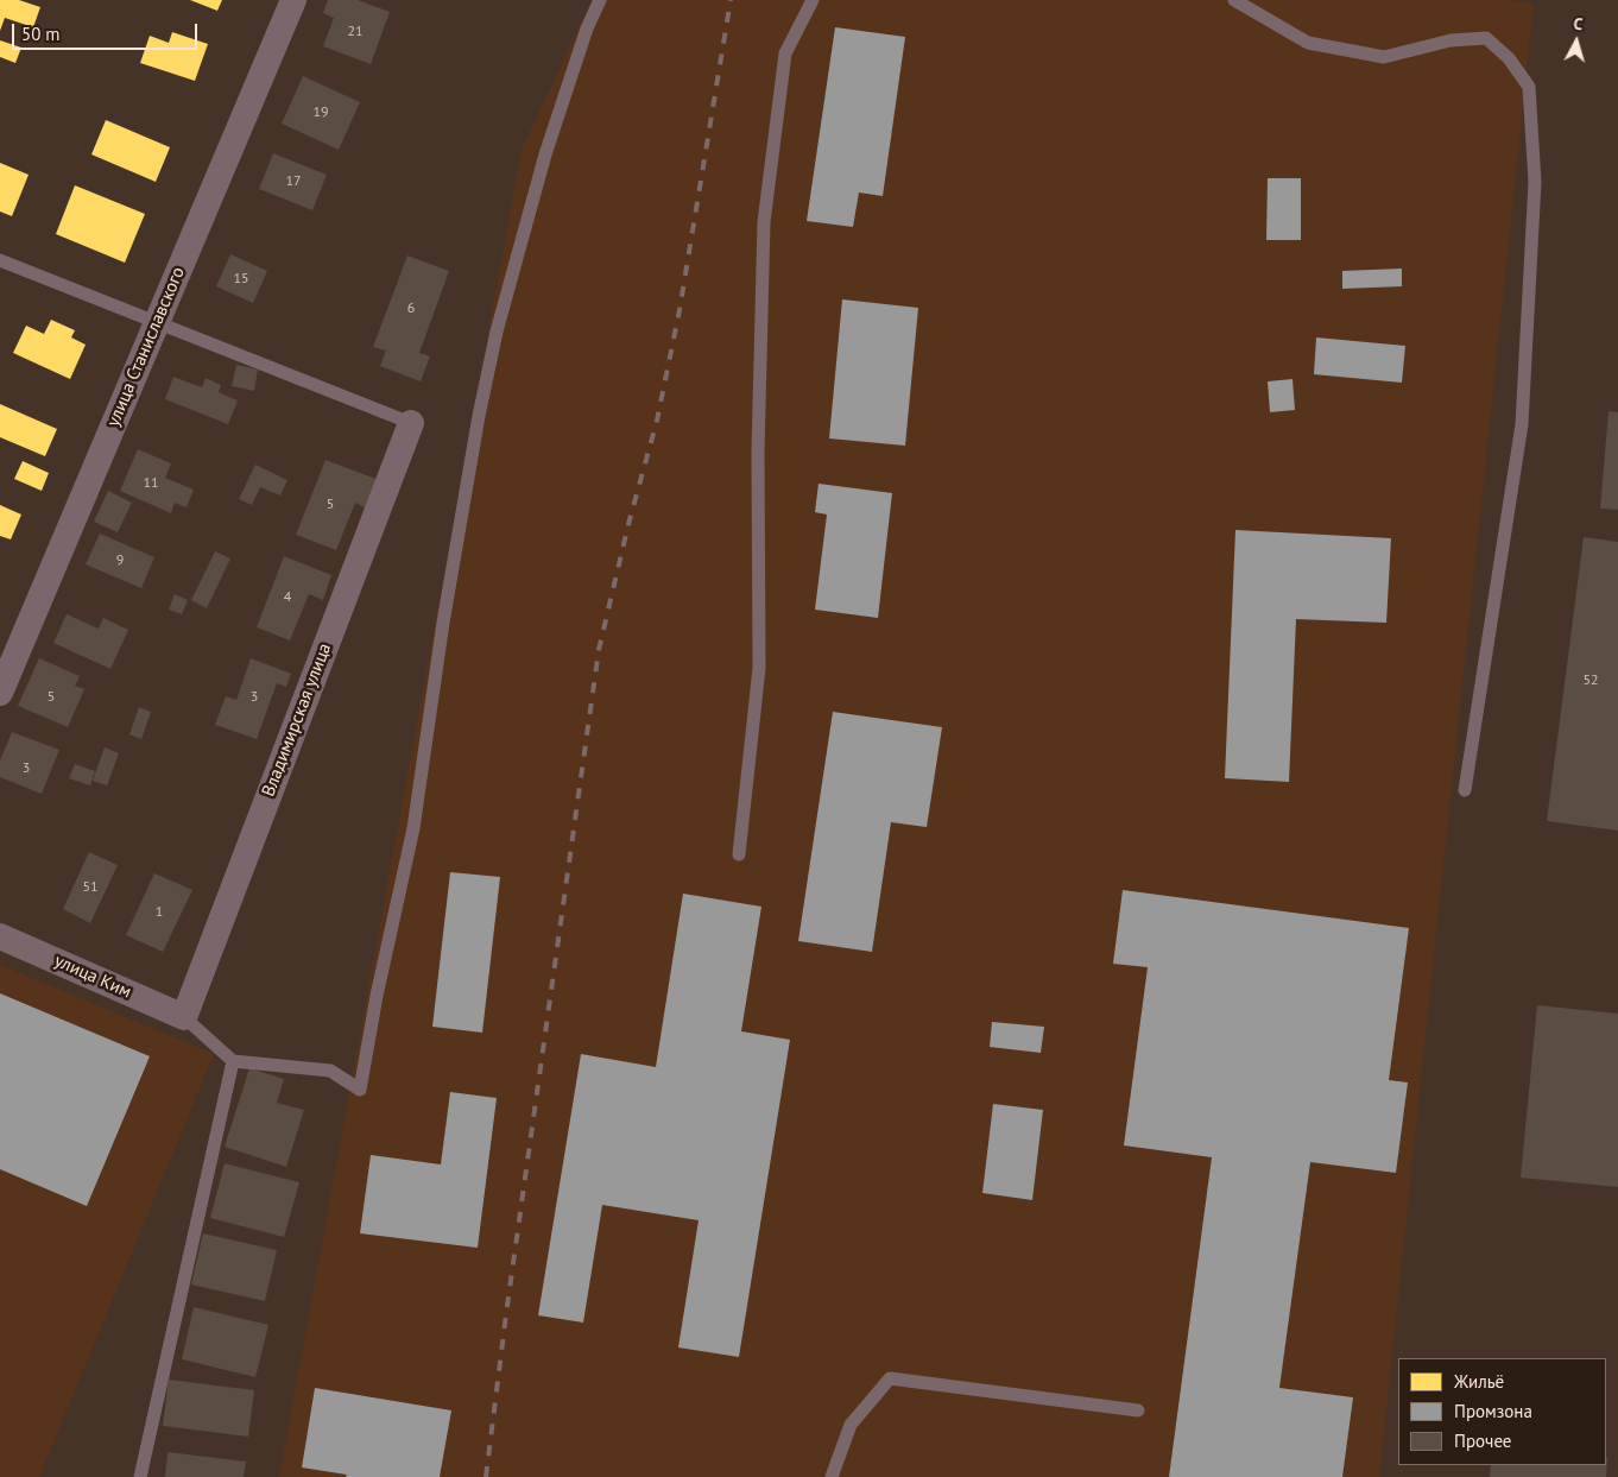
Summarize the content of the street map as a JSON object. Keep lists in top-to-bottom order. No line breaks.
{"streets":{"street":["улица Станиславского","Владимирская улица","улица Ким"]},"crossings":[["Владимирская улица","улица Ким"]],"house_numbers":["21","19","17","15","6","11","5","9","4","52","5","3","3","51","1"],"legend":["Жильё","Промзона","Прочее"],"scale_bar":"50 m","north":"top"}
